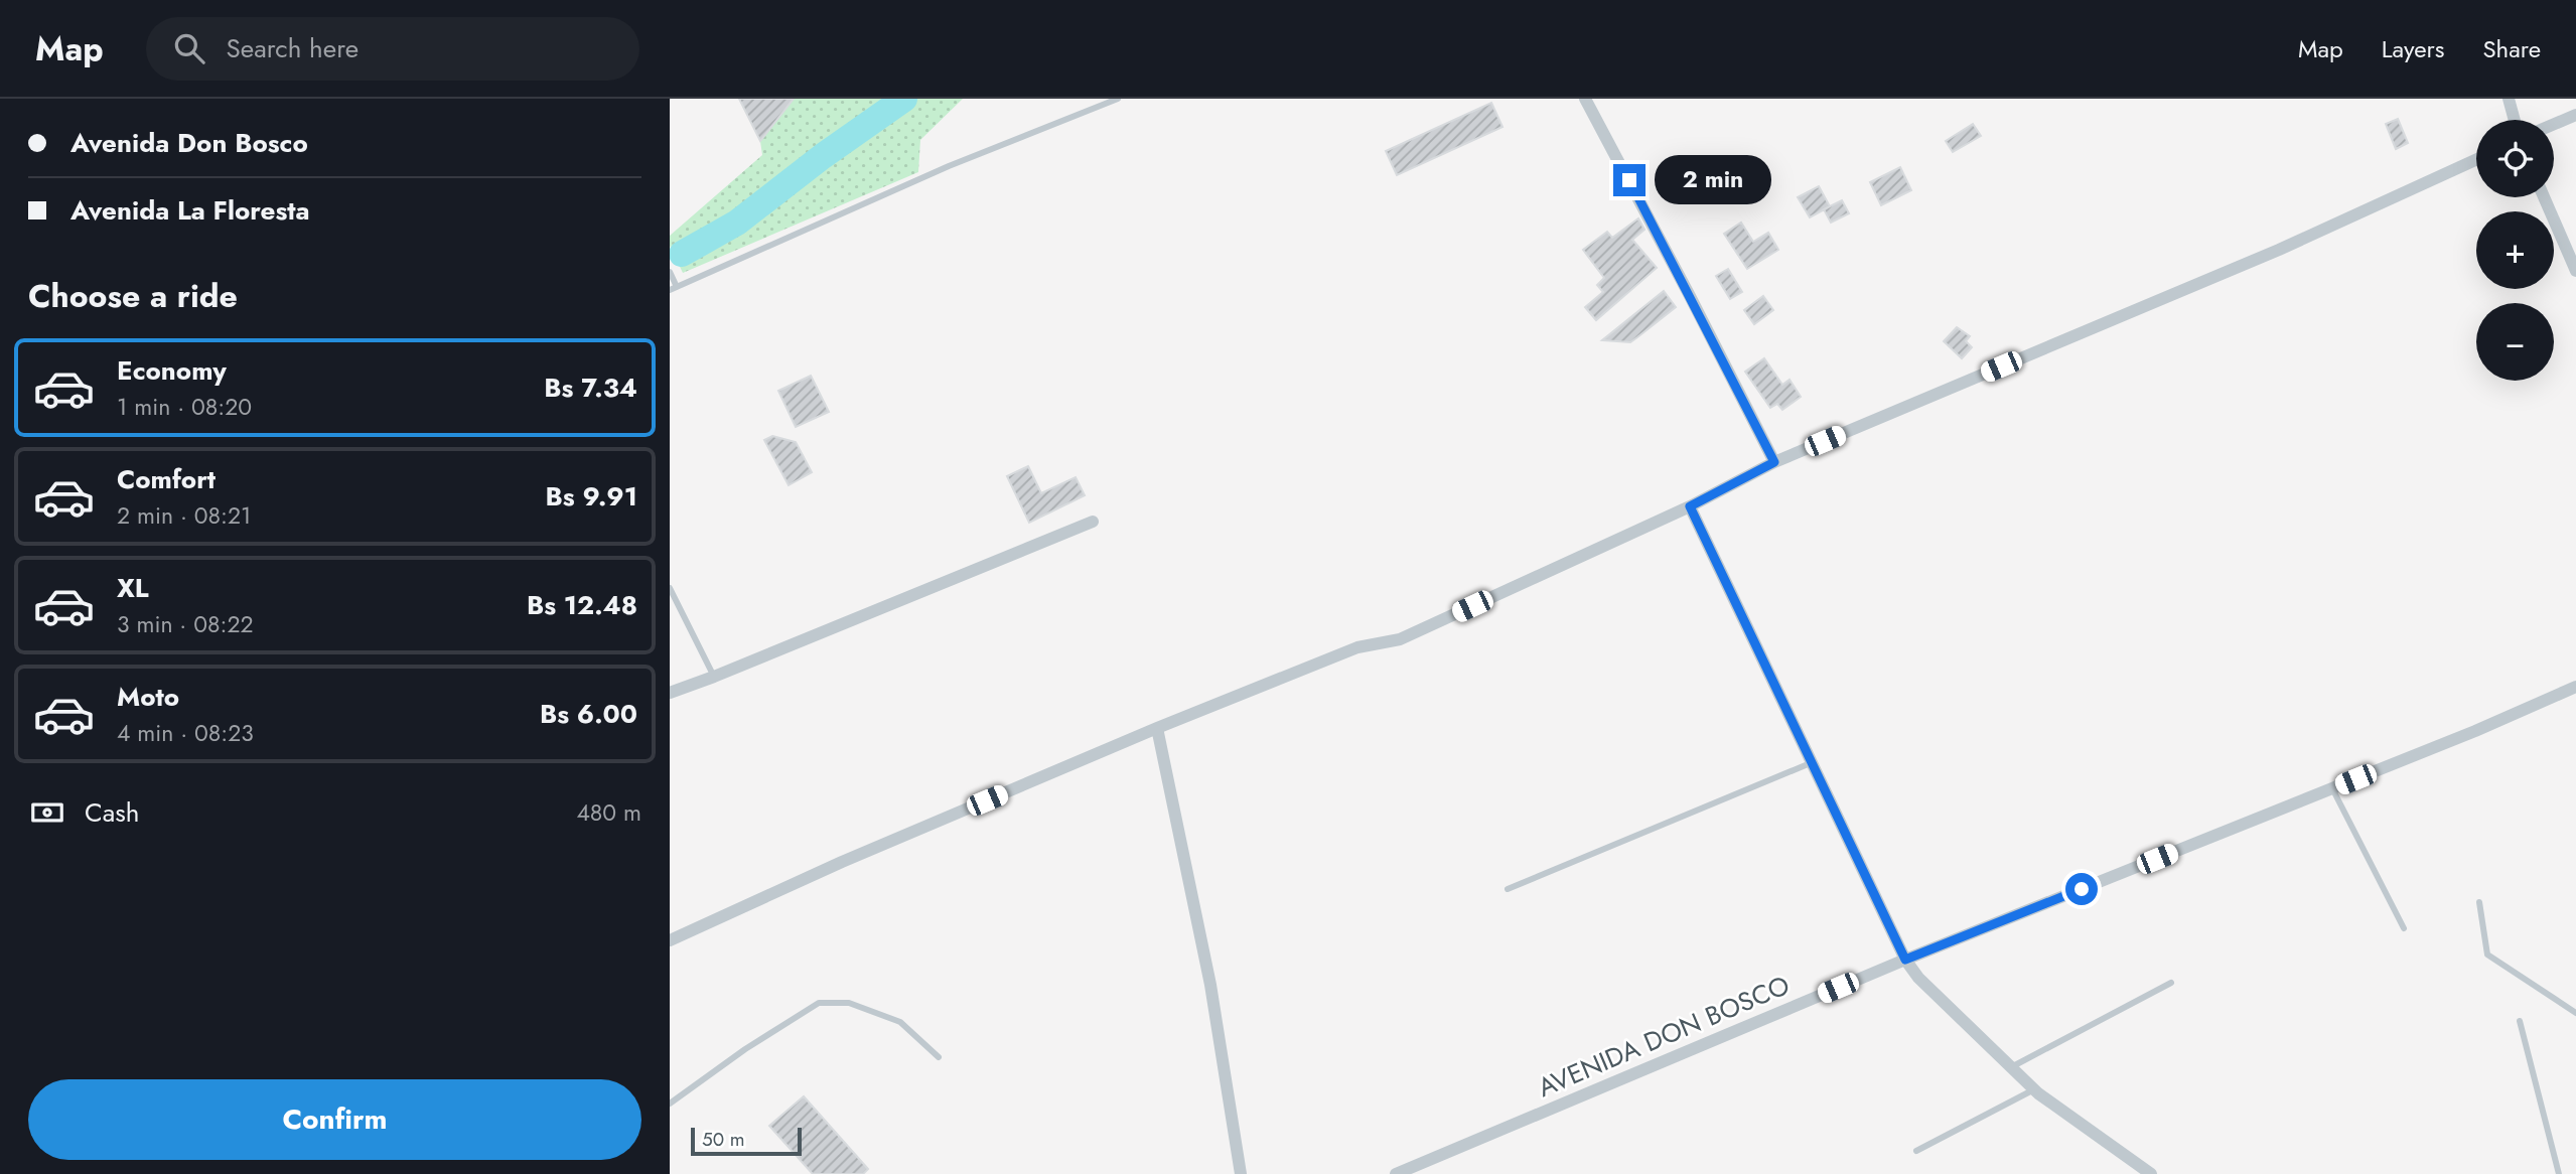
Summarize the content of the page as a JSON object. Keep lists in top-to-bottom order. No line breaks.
{"streets":{"street":["AVENIDA DON BOSCO"]},"scale_bar":"50 m","page":{"header":"Map","search":"Search here","nav":["Map","Layers","Share"],"banner":["Avenida Don Bosco","Avenida La Floresta"],"map_buttons":["+","−"],"bubble":"2 min","heading":"Choose a ride","list":[{"name":"Economy","note":"1 min · 08:20","value":"Bs 7.34"},{"name":"Comfort","note":"2 min · 08:21","value":"Bs 9.91"},{"name":"XL","note":"3 min · 08:22","value":"Bs 12.48"},{"name":"Moto","note":"4 min · 08:23","value":"Bs 6.00"}],"pay":["Cash","480 m"],"buttons":"Confirm","scale":"50 m"}}
